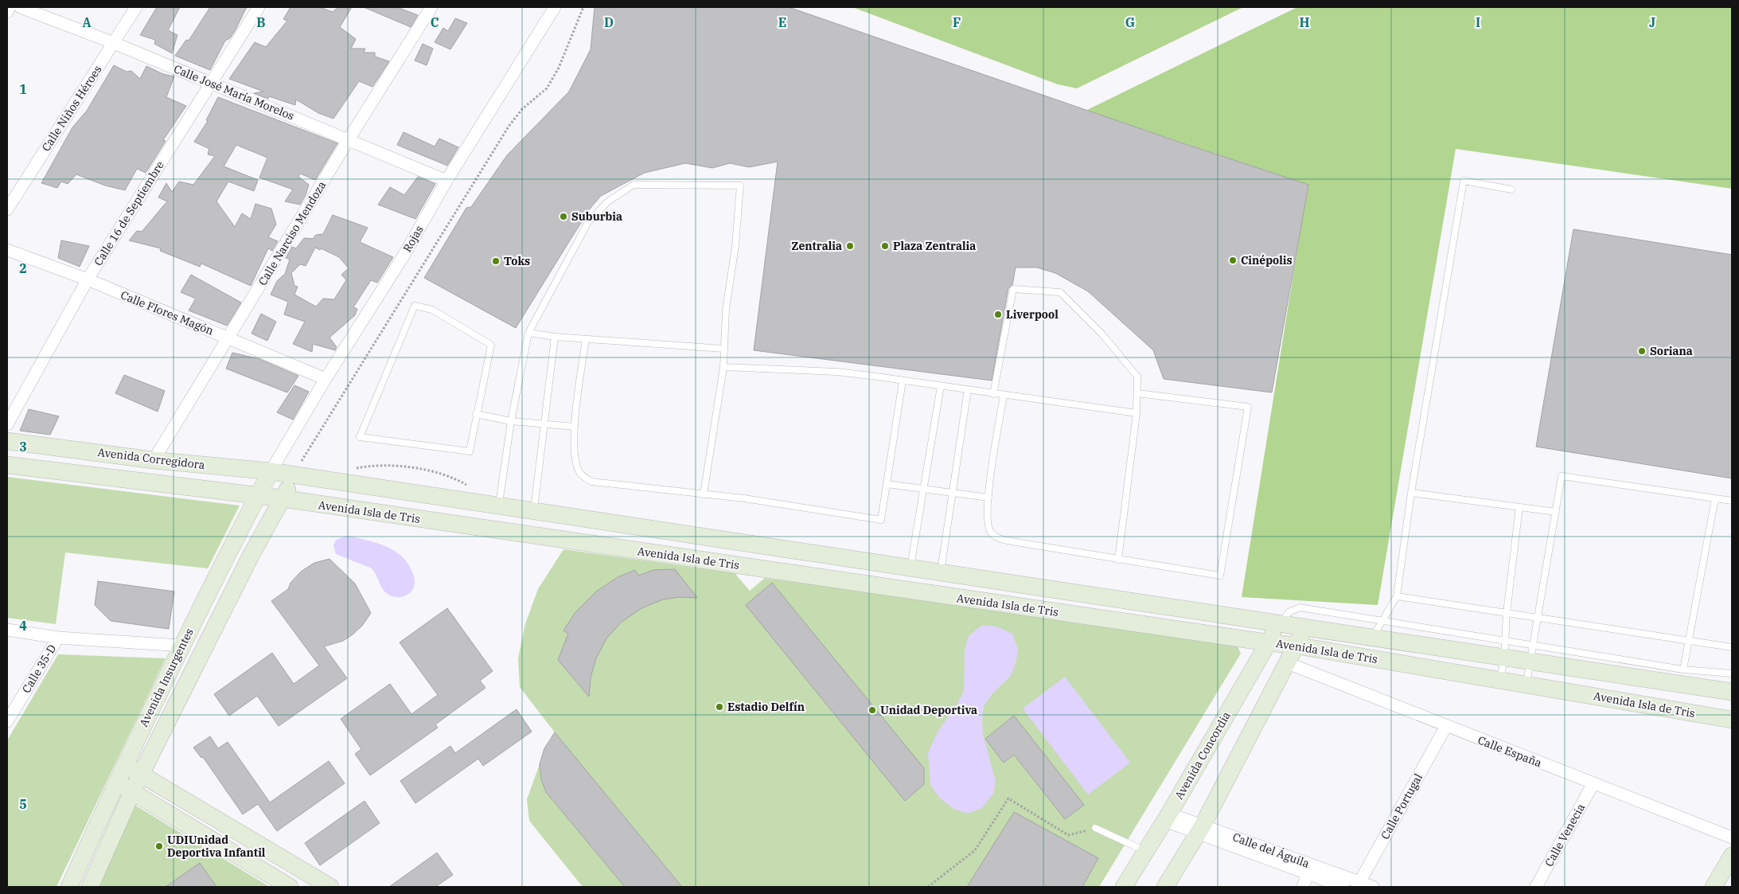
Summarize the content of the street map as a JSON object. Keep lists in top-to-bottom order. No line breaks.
{"streets":{"main road":["Avenida Corregidora","Avenida Isla de Tris","Avenida Insurgentes","Avenida Concordia"],"street":["Calle José María Morelos","Calle Niños Héroes","Calle 16 de Septiembre","Calle Narciso Mendoza","Rojas","Calle Flores Magón","Calle 35-D","Calle España","Calle Portugal","Calle Venecia","Calle del Águila"]},"crossings":[["Calle José María Morelos","Calle Niños Héroes"],["Calle José María Morelos","Calle 16 de Septiembre"],["Calle José María Morelos","Calle Narciso Mendoza"],["Calle José María Morelos","Rojas"],["Calle 16 de Septiembre","Calle Flores Magón"],["Calle Narciso Mendoza","Calle Flores Magón"],["Calle Narciso Mendoza","Avenida Corregidora"],["Rojas","Calle Flores Magón"],["Rojas","Avenida Corregidora"],["Rojas","Avenida Insurgentes"],["Avenida Corregidora","Avenida Isla de Tris"],["Avenida Corregidora","Avenida Insurgentes"],["Avenida Isla de Tris","Avenida Insurgentes"],["Avenida Isla de Tris","Avenida Concordia"],["Calle España","Calle Portugal"],["Calle España","Calle Venecia"],["Avenida Concordia","Calle del Águila"],["Calle Portugal","Calle del Águila"]],"places":["Suburbia","Zentralia","Plaza Zentralia","Cinépolis","Toks","Liverpool","Soriana","Estadio Delfín","Unidad Deportiva","UDIUnidad Deportiva Infantil"],"grid":{"columns":["A","B","C","D","E","F","G","H","I","J"],"rows":["1","2","3","4","5"]}}
